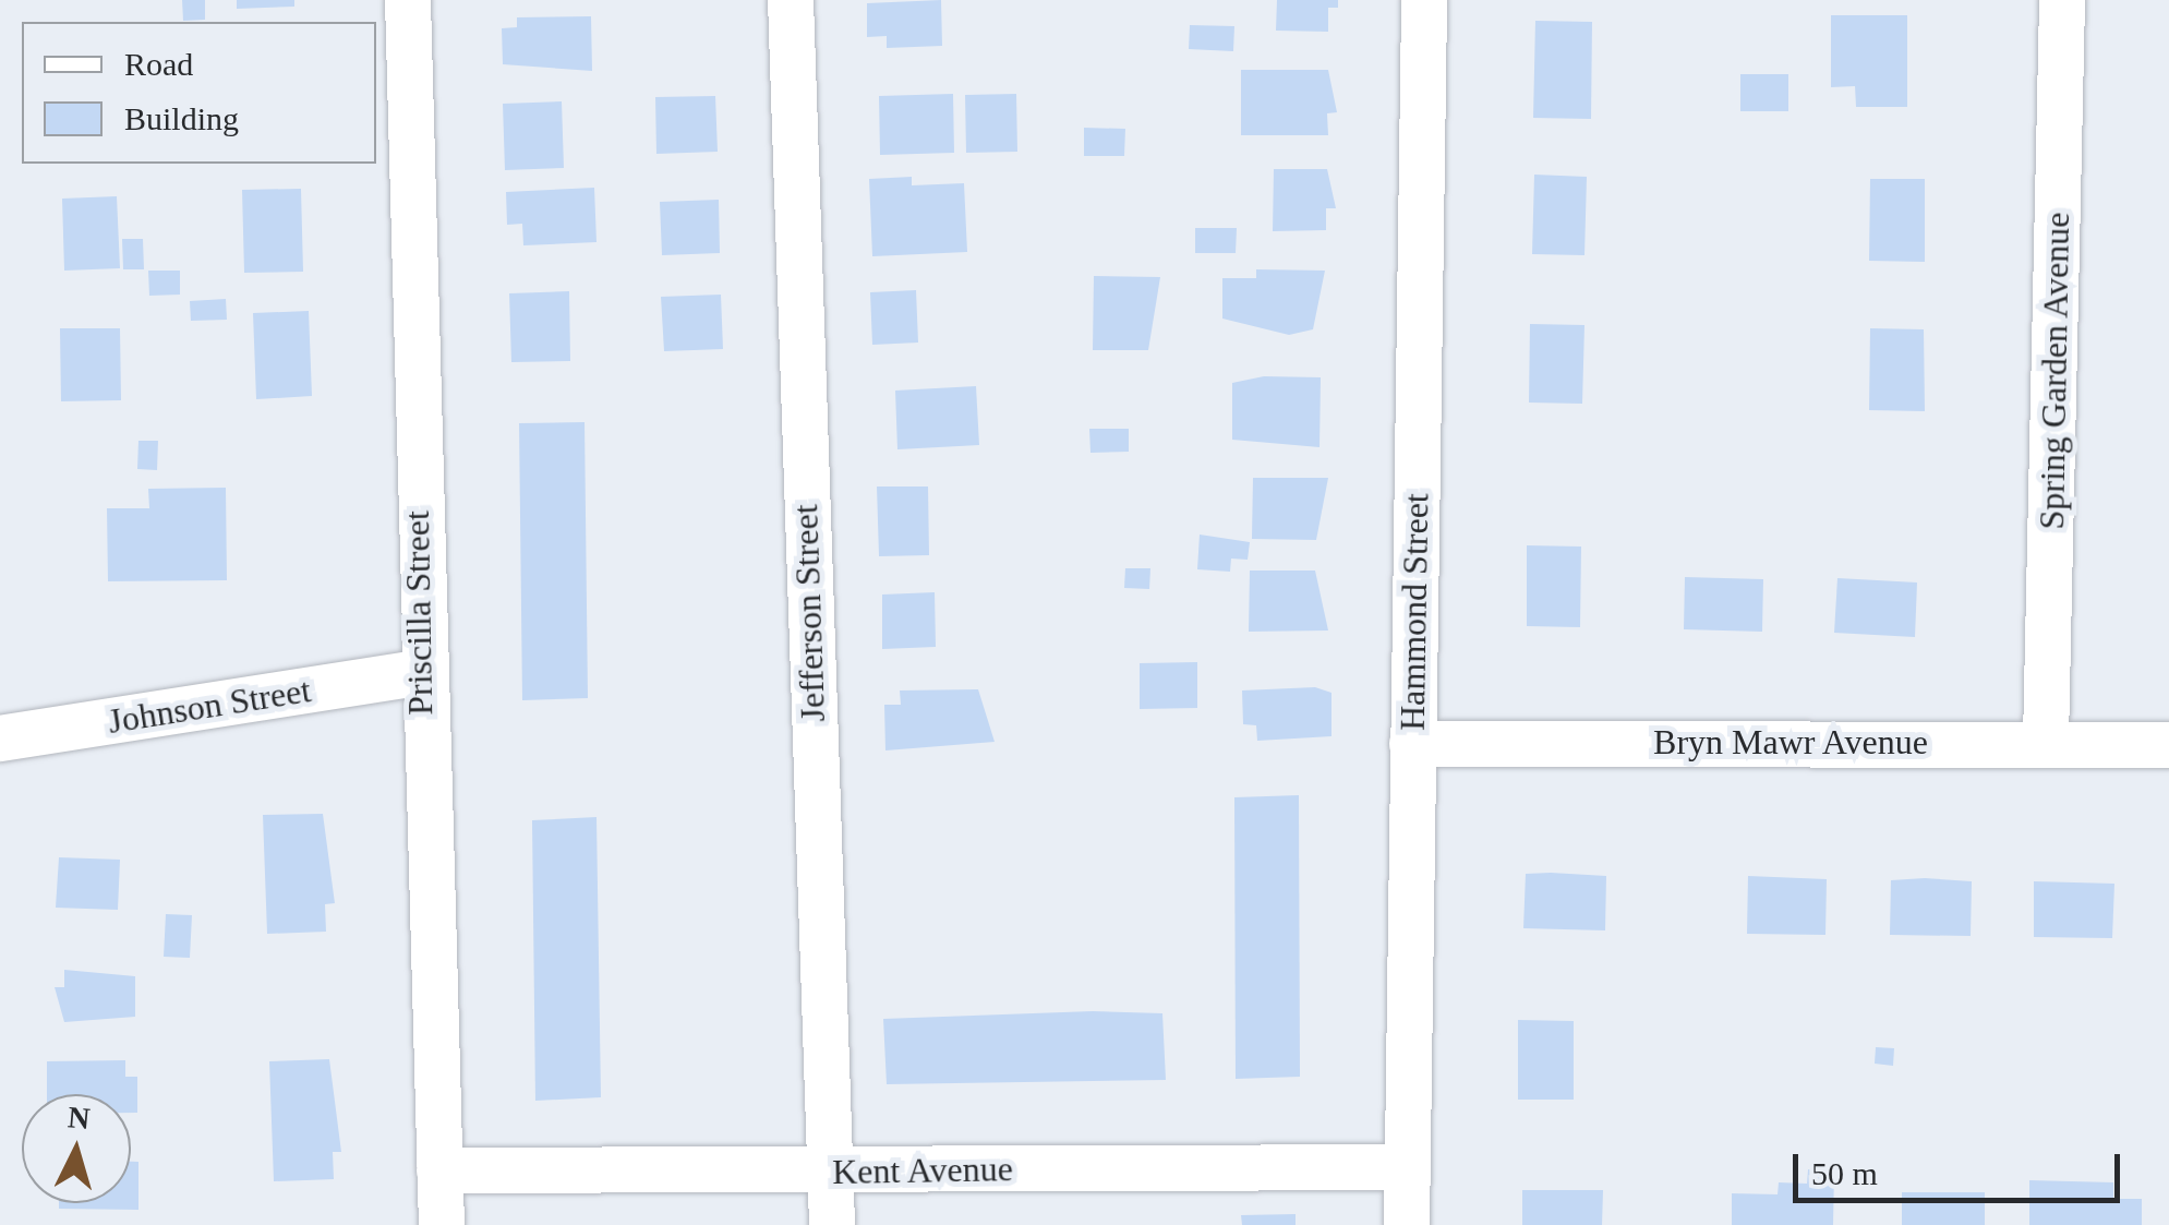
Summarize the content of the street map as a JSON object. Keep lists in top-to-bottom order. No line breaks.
{"streets":{"street":["Spring Garden Avenue","Hammond Street","Priscilla Street","Jefferson Street","Johnson Street","Bryn Mawr Avenue","Kent Avenue"]},"crossings":[["Spring Garden Avenue","Bryn Mawr Avenue"],["Hammond Street","Bryn Mawr Avenue"],["Hammond Street","Kent Avenue"],["Priscilla Street","Johnson Street"],["Priscilla Street","Kent Avenue"],["Jefferson Street","Kent Avenue"]],"legend":["Road","Building"],"scale_bar":"50 m","north":"top"}
